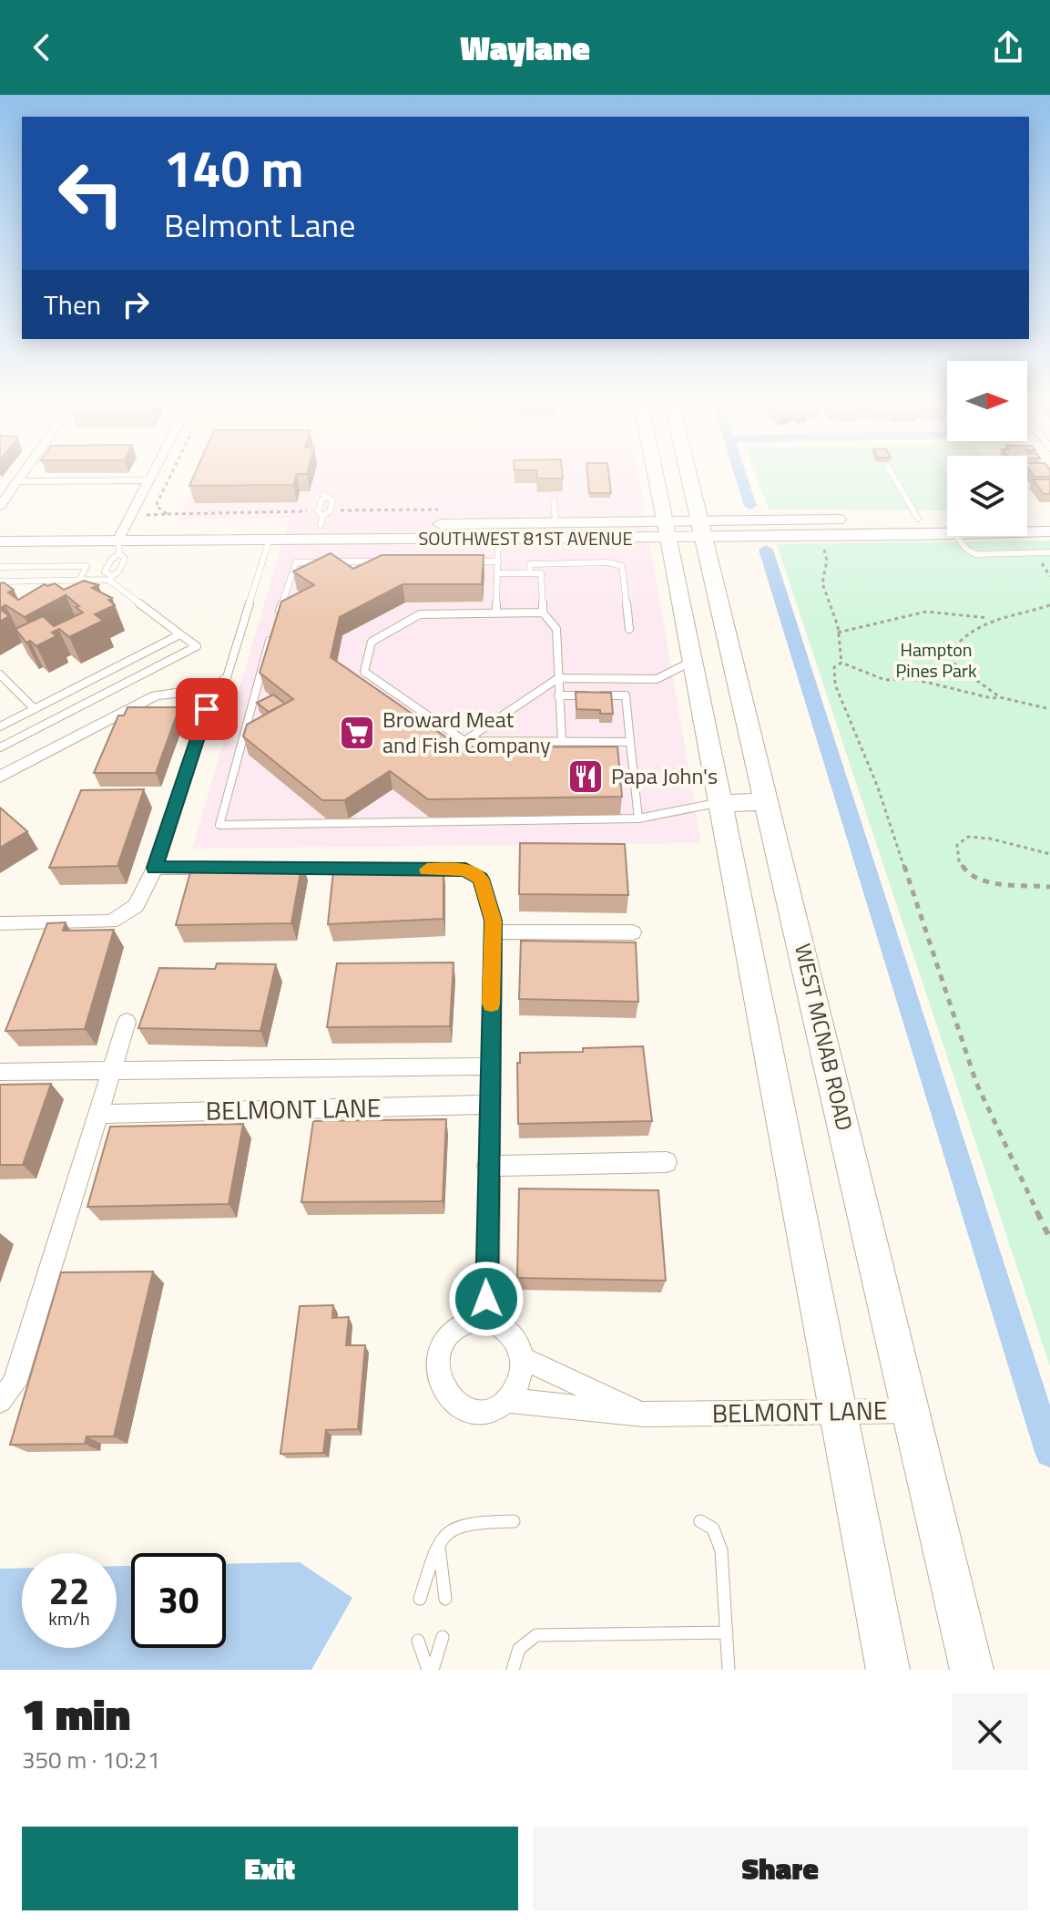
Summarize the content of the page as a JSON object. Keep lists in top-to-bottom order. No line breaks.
{"streets":{"main road":["WEST MCNAB ROAD"],"street":["SOUTHWEST 81ST AVENUE","BELMONT LANE"]},"crossings":[["SOUTHWEST 81ST AVENUE","WEST MCNAB ROAD"],["WEST MCNAB ROAD","BELMONT LANE"]],"parks":["Hampton Pines Park"],"places":{"supermarket":["Broward Meat and Fish Company"],"restaurant":["Papa John's"]},"north":"right","page":{"header":"Waylane","turn":["140 m","Belmont Lane"],"then":"Then","speed":"22 km/h","limit":"30","heading":["1 min","350 m · 10:21"],"buttons":["Exit","Share"]}}
